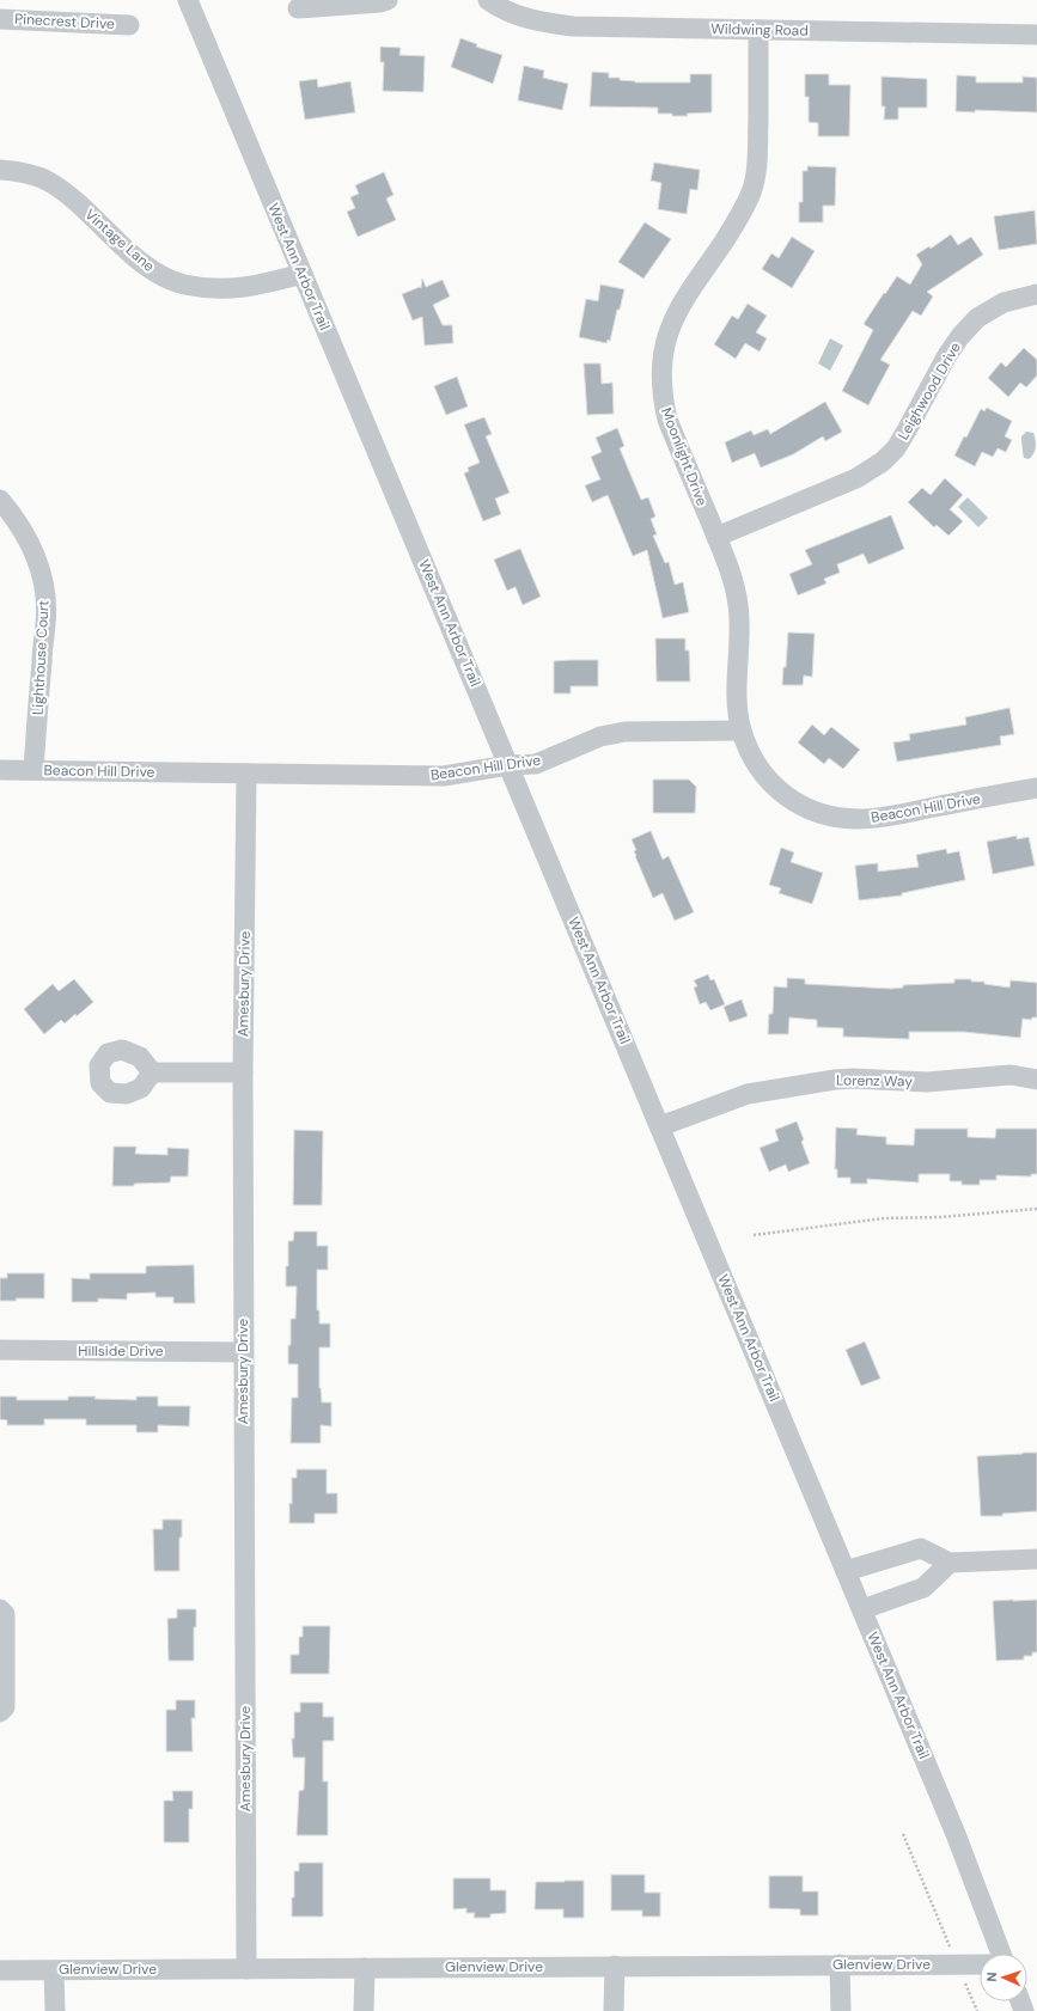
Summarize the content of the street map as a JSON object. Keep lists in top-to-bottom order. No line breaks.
{"streets":{"street":["Pinecrest Drive","Wildwing Road","Vintage Lane","West Ann Arbor Trail","Leighwood Drive","Moonlight Drive","Lighthouse Court","Beacon Hill Drive","Amesbury Drive","Lorenz Way","Hillside Drive","Glenview Drive"]},"crossings":[["Wildwing Road","Moonlight Drive"],["Vintage Lane","West Ann Arbor Trail"],["West Ann Arbor Trail","Beacon Hill Drive"],["West Ann Arbor Trail","Lorenz Way"],["Leighwood Drive","Moonlight Drive"],["Moonlight Drive","Beacon Hill Drive"],["Lighthouse Court","Beacon Hill Drive"],["Beacon Hill Drive","Amesbury Drive"],["Amesbury Drive","Hillside Drive"],["Amesbury Drive","Glenview Drive"]],"north":"left"}
